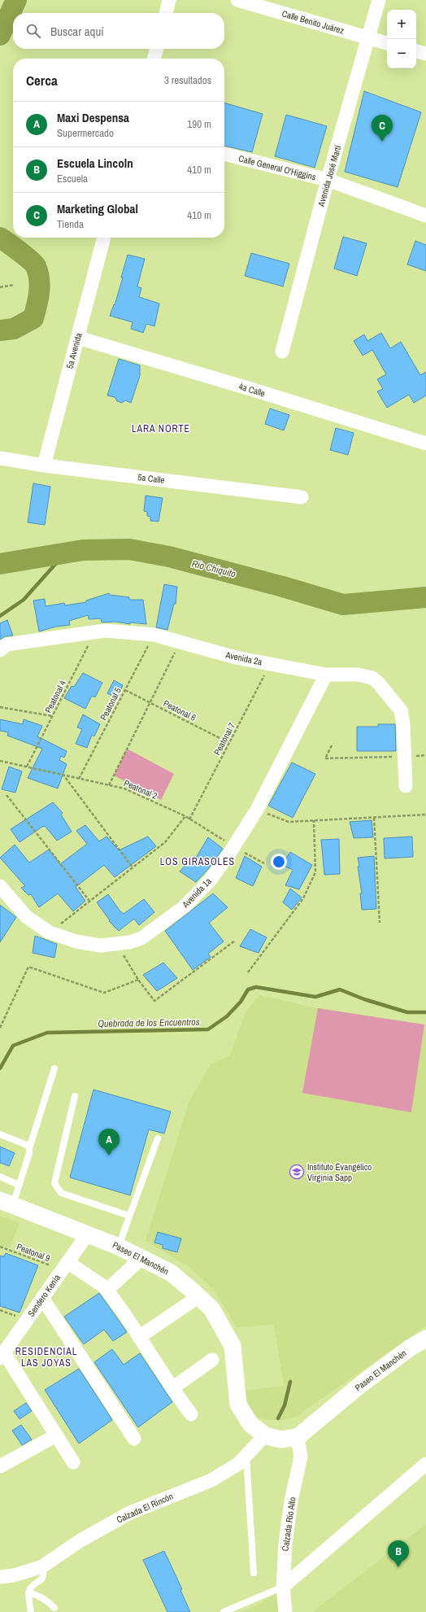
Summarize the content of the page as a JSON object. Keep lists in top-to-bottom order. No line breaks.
{"streets":{"street":["Calle Benito Juárez","Calle General O'Higgins","Avenida José Martí","5a Avenida","4a Calle","5a Calle","Avenida 2a","Avenida 1a","Paseo El Manchén","Sendero Kenia","Calzada El Rincón","Calzada Río Alto"],"path":["Peatonal 4","Peatonal 5","Peatonal 6","Peatonal 7","Peatonal 2","Peatonal 9"]},"crossings":[["Calle Benito Juárez","Avenida José Martí"],["Calle General O'Higgins","Avenida José Martí"],["5a Avenida","4a Calle"],["5a Avenida","5a Calle"],["Avenida 2a","Peatonal 4"],["Avenida 2a","Peatonal 5"],["Avenida 2a","Peatonal 7"],["Avenida 2a","Avenida 1a"],["Peatonal 4","Peatonal 2"],["Peatonal 5","Peatonal 6"],["Peatonal 5","Peatonal 2"],["Peatonal 6","Peatonal 7"],["Peatonal 7","Peatonal 2"],["Peatonal 2","Avenida 1a"],["Peatonal 9","Sendero Kenia"],["Paseo El Manchén","Sendero Kenia"],["Paseo El Manchén","Calzada El Rincón"],["Paseo El Manchén","Calzada Río Alto"]],"districts":["LARA NORTE","LOS GIRASOLES","RESIDENCIAL LAS JOYAS"],"water":["Río Chiquito","Quebrada de los Encuentros"],"places":{"school or university":["Instituto Evangélico Virginia Sapp"]},"page":{"map_buttons":["+","−"],"search":"Buscar aquí","heading":["Cerca","3 resultados"],"list":[{"mark":"A","name":"Maxi Despensa","note":"Supermercado","value":"190 m"},{"mark":"B","name":"Escuela Lincoln","note":"Escuela","value":"410 m"},{"mark":"C","name":"Marketing Global","note":"Tienda","value":"410 m"}],"pins":["C","A","B"]}}
